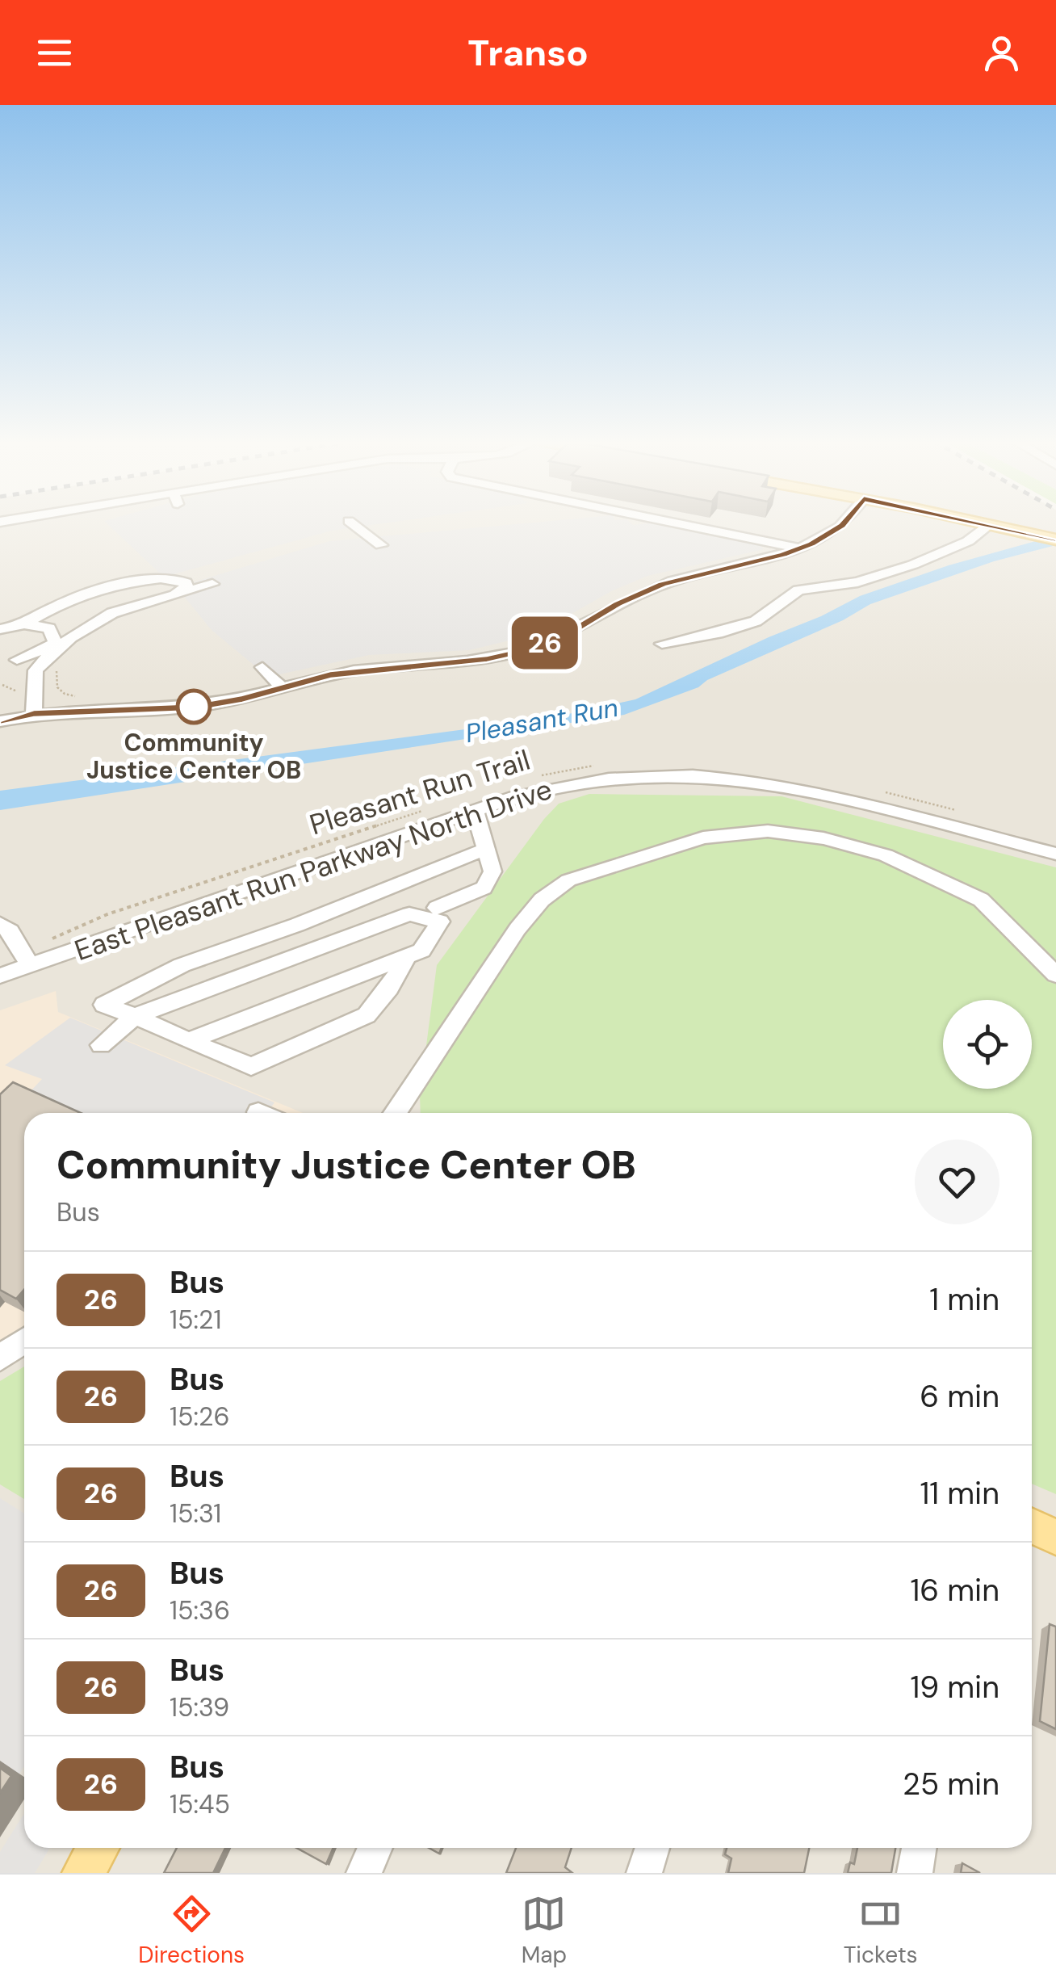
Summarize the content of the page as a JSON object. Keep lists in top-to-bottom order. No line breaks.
{"streets":{"street":["East Pleasant Run Parkway North Drive"],"path":["Pleasant Run Trail"]},"crossings":[["Pleasant Run Trail","East Pleasant Run Parkway North Drive"]],"water":["Pleasant Run"],"places":["Community Justice Center OB"],"lines":["bus line 26"],"page":{"header":"Transo","on_map":"26","heading":["Community Justice Center OB","Bus"],"list":[{"mark":"26","name":"Bus","note":"15:21","value":"1 min"},{"mark":"26","name":"Bus","note":"15:26","value":"6 min"},{"mark":"26","name":"Bus","note":"15:31","value":"11 min"},{"mark":"26","name":"Bus","note":"15:36","value":"16 min"},{"mark":"26","name":"Bus","note":"15:39","value":"19 min"},{"mark":"26","name":"Bus","note":"15:45","value":"25 min"}],"tabs":["Directions","Map","Tickets"]}}
